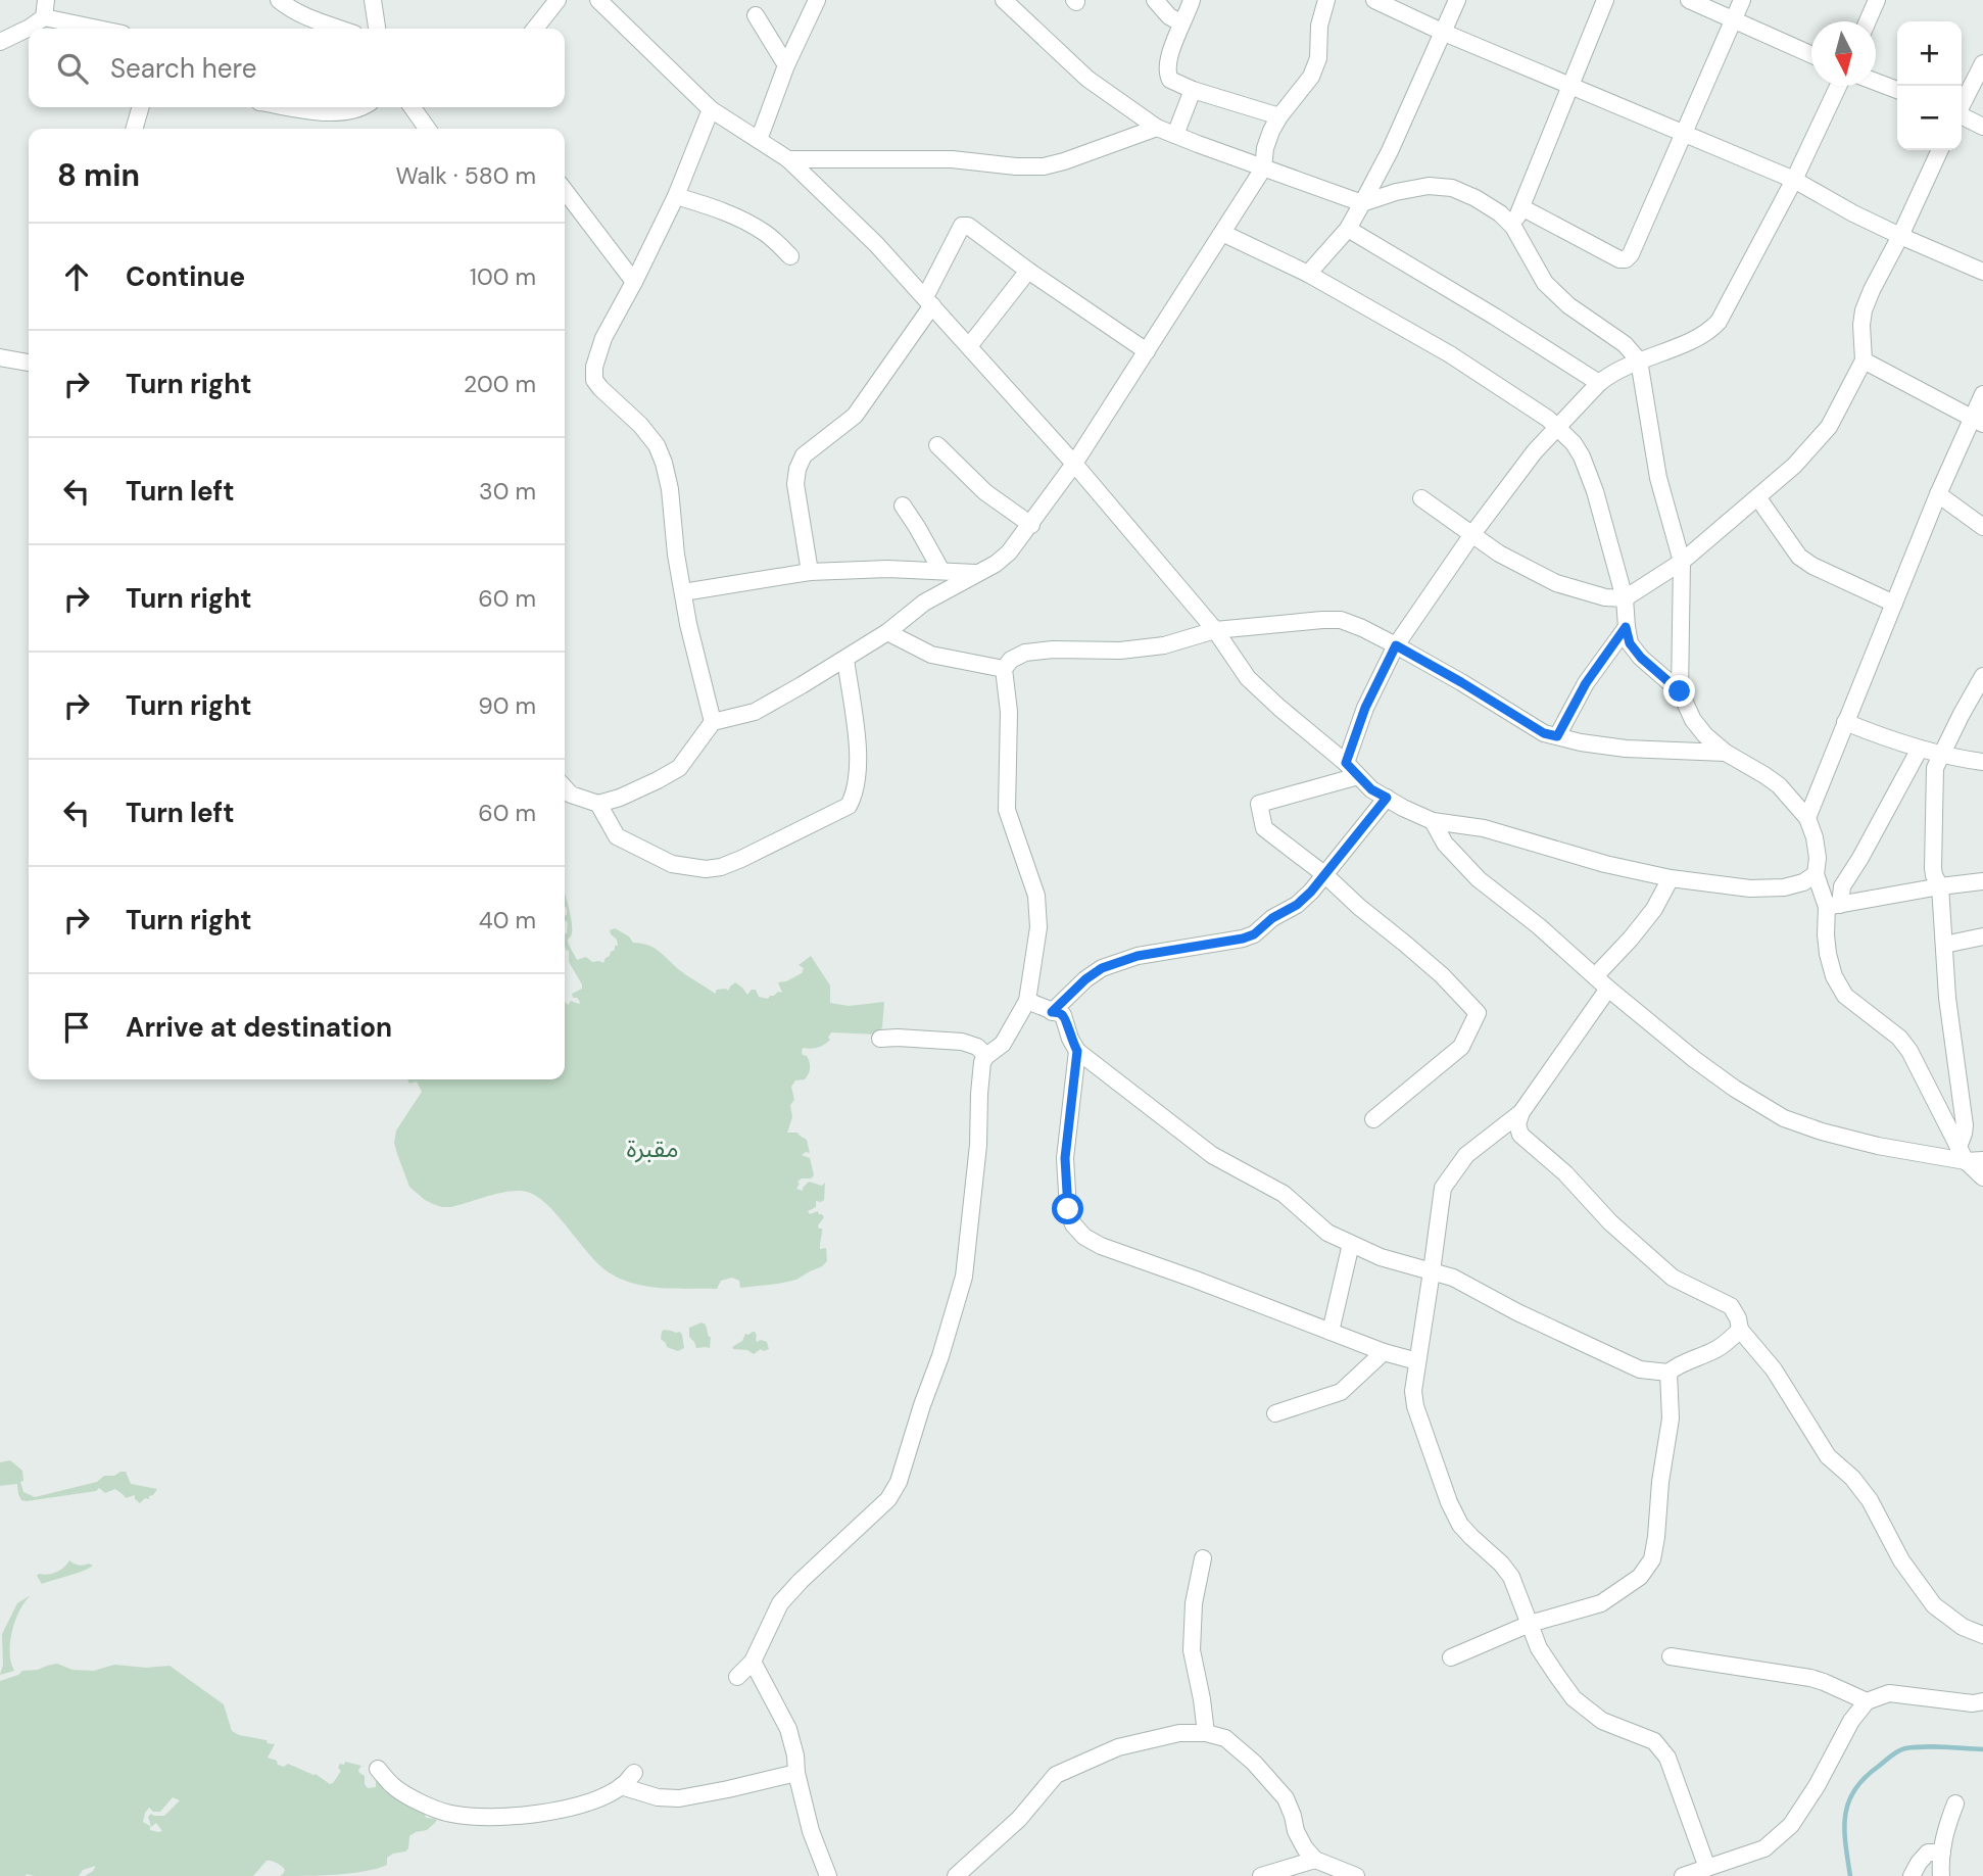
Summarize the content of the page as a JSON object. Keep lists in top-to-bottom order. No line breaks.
{"parks":["مقبرة"],"north":"bottom","page":{"map_buttons":["+","−"],"search":"Search here","heading":["8 min","Walk · 580 m"],"list":[["Continue","100 m"],["Turn right","200 m"],["Turn left","30 m"],["Turn right","60 m"],["Turn right","90 m"],["Turn left","60 m"],["Turn right","40 m"],"Arrive at destination"]}}
